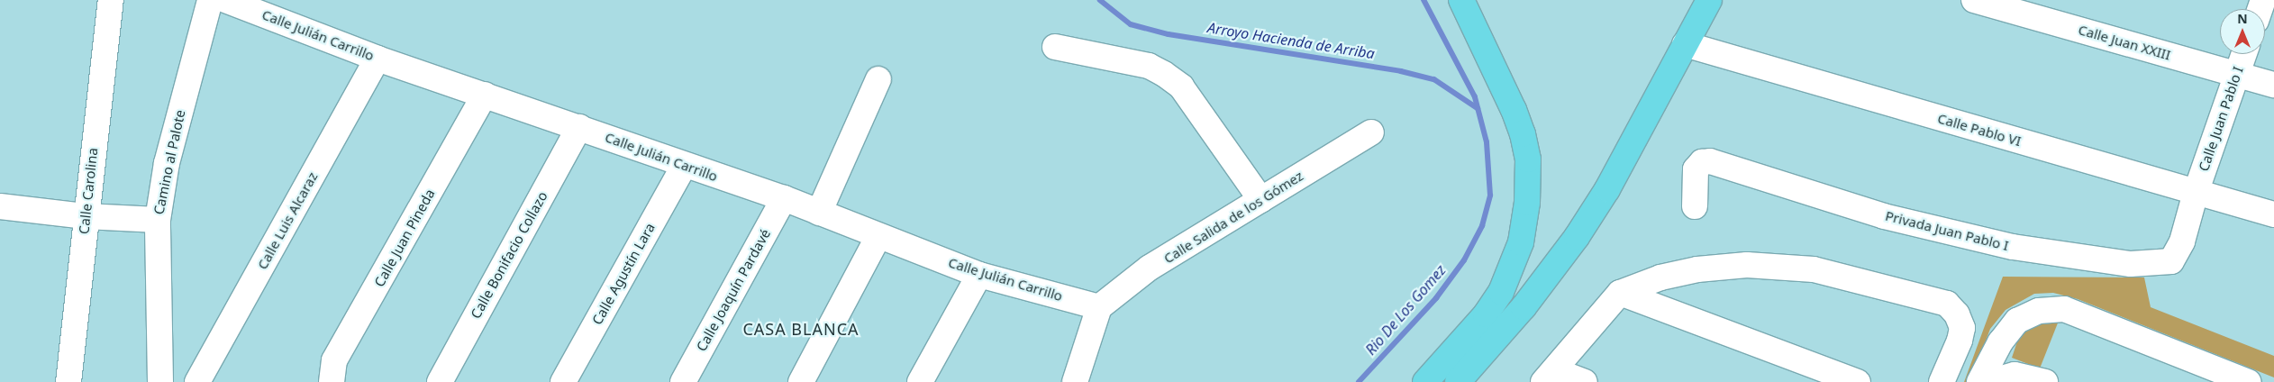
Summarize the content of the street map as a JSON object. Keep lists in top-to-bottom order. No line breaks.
{"streets":{"street":["Calle Julián Carrillo","Calle Juan XXIII","Calle Juan Pablo I","Calle Pablo VI","Camino al Palote","Calle Carolina","Calle Salida de los Gómez","Calle Luis Alcaraz","Privada Juan Pablo I","Calle Juan Pineda","Calle Bonifacio Collazo","Calle Agustín Lara","Calle Joaquín Pardavé"]},"crossings":[["Calle Julián Carrillo","Calle Salida de los Gómez"],["Calle Julián Carrillo","Calle Luis Alcaraz"],["Calle Julián Carrillo","Calle Juan Pineda"],["Calle Julián Carrillo","Calle Bonifacio Collazo"],["Calle Julián Carrillo","Calle Agustín Lara"],["Calle Julián Carrillo","Calle Joaquín Pardavé"],["Calle Juan XXIII","Calle Juan Pablo I"],["Calle Juan Pablo I","Calle Pablo VI"],["Calle Juan Pablo I","Privada Juan Pablo I"],["Calle Pablo VI","Privada Juan Pablo I"]],"districts":["CASA BLANCA"],"water":["Arroyo Hacienda de Arriba","Rio De Los Gomez"],"north":"top"}
